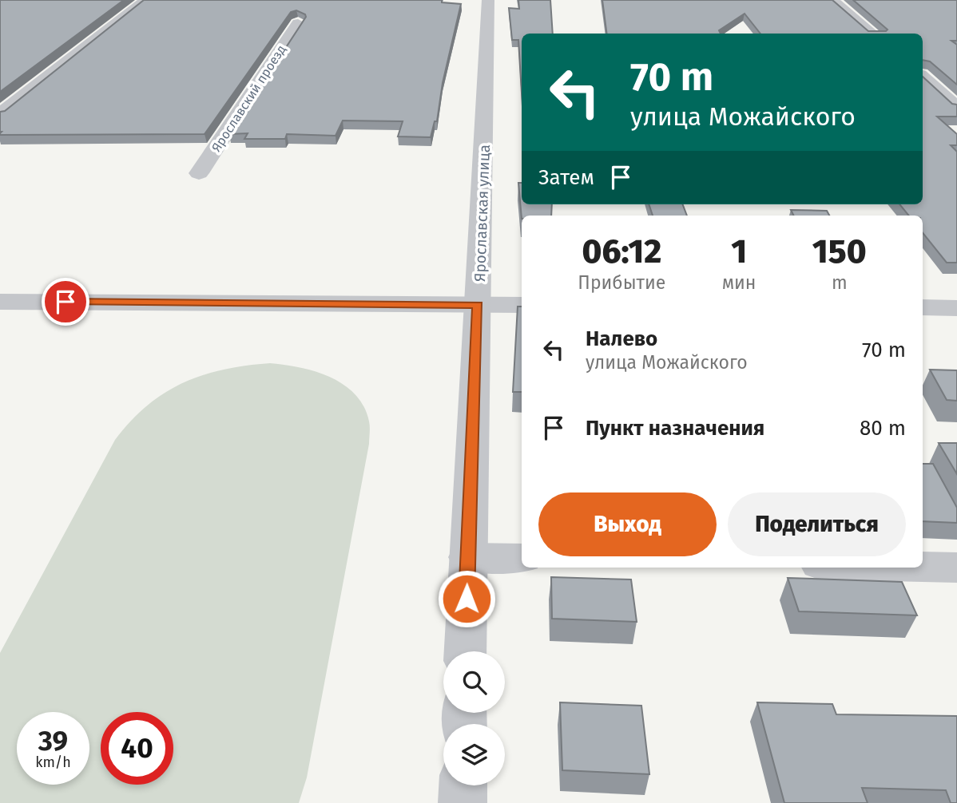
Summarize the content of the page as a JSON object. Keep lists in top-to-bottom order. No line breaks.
{"streets":{"street":["Ярославский проезд","Ярославская улица"]},"page":{"turn":["70 m","улица Можайского"],"then":"Затем","eta":["06:12","Прибытие","1","мин","150","m"],"list":[{"name":"Налево","note":"улица Можайского","value":"70 m"},{"name":"Пункт назначения","value":"80 m"}],"buttons":["Выход","Поделиться"],"speed":"39 km/h","limit":"40"}}
